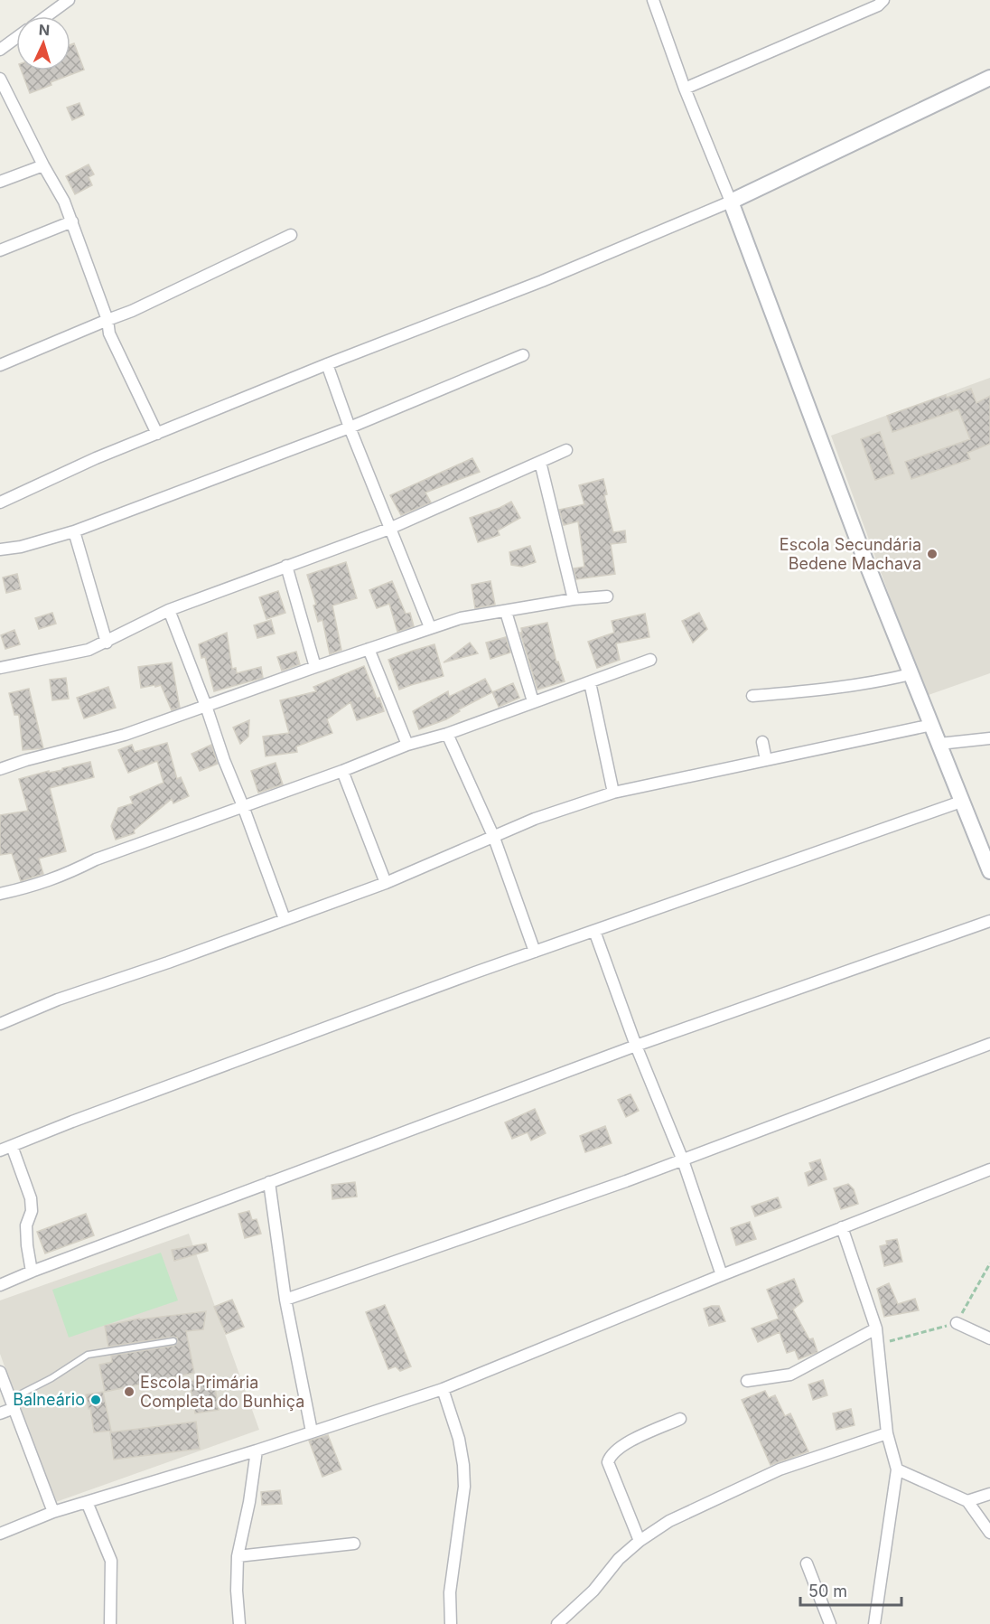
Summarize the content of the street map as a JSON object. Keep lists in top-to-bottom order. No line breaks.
{"places":["Escola Secundária Bedene Machava","Escola Primária Completa do Bunhiça","Balneário"],"scale_bar":"50 m","north":"top"}
